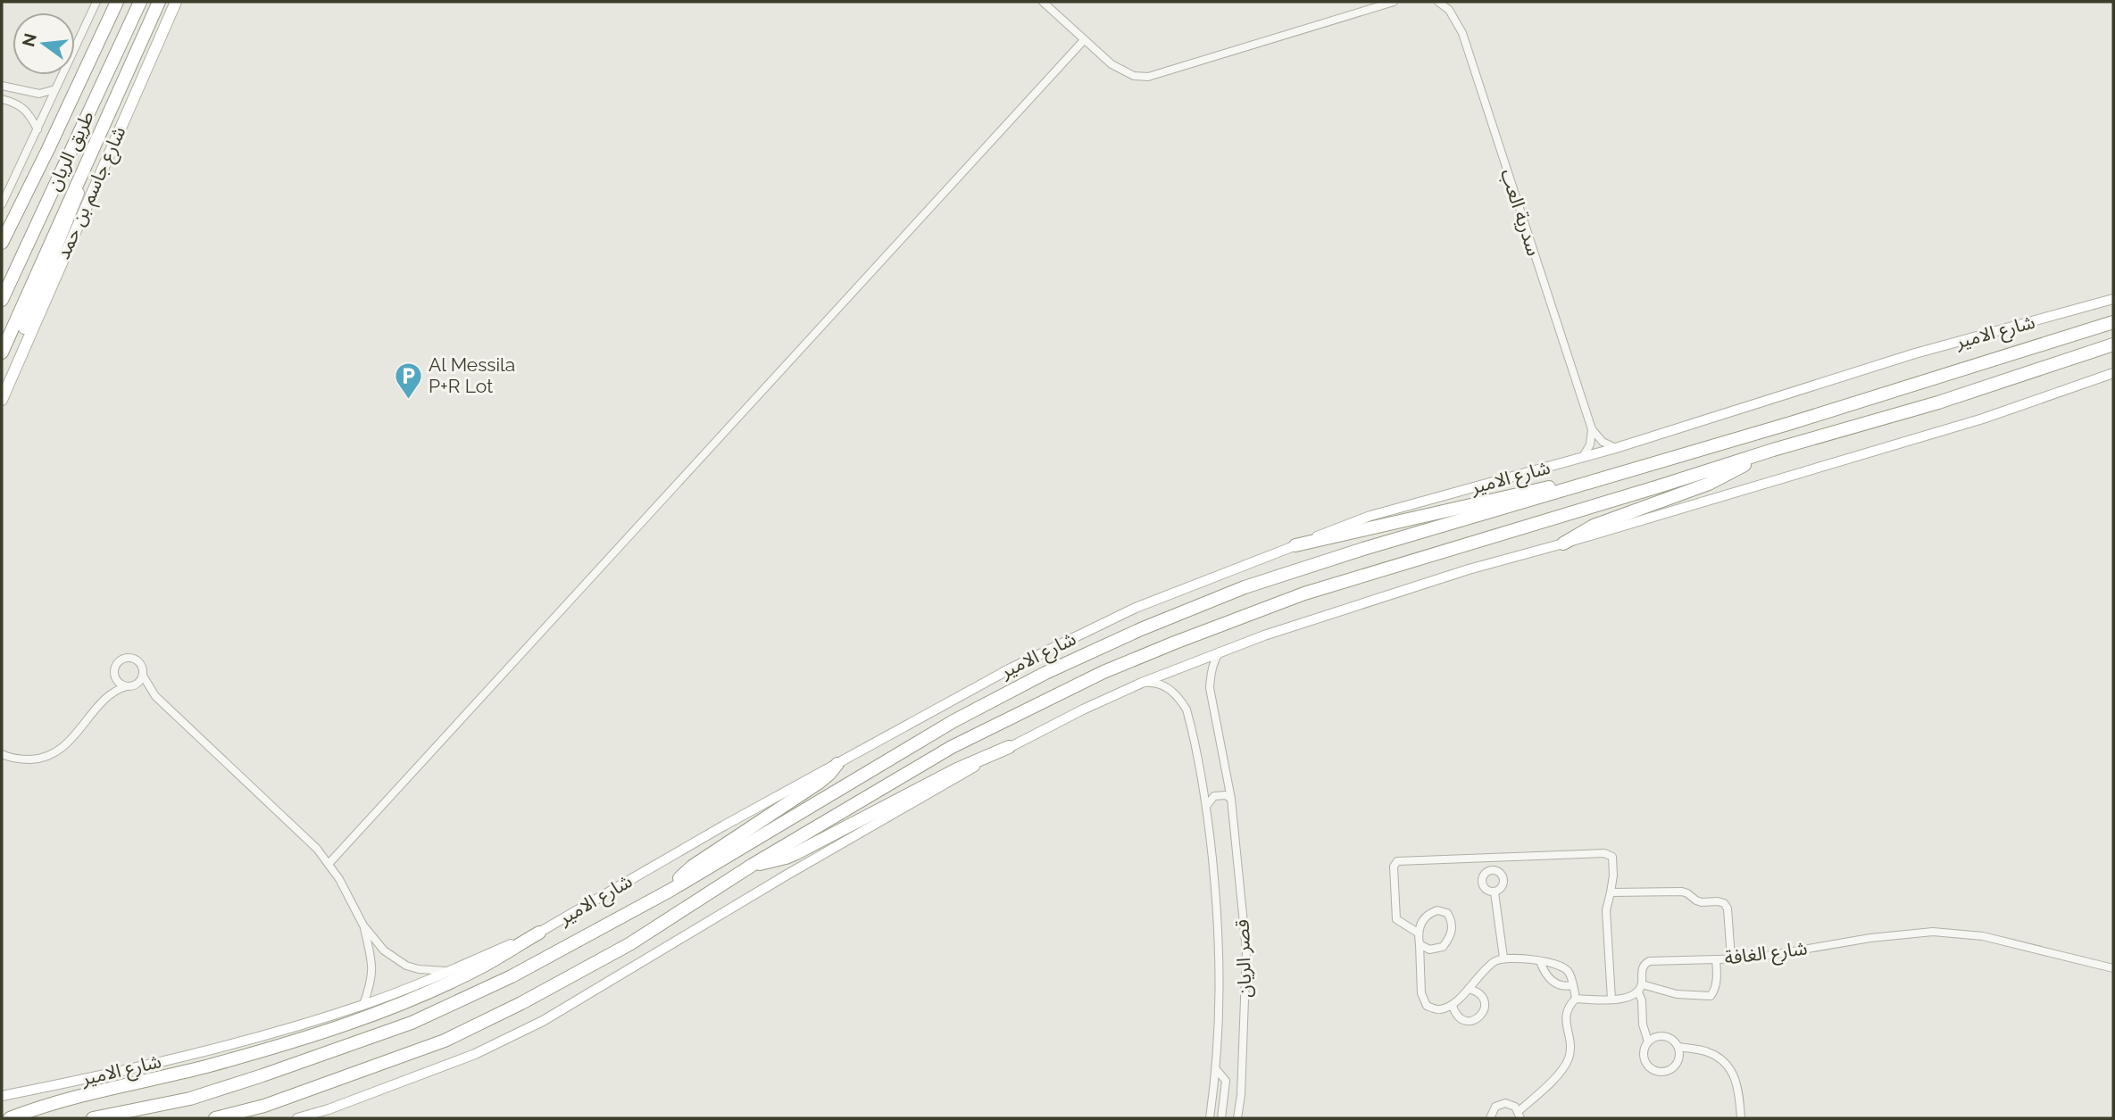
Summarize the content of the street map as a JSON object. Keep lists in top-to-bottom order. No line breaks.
{"streets":{"highway":["طريق الريان","شارع الامير"],"main road":["شارع جاسم بن حمد"],"street":["سدرية العب","شارع الغافة","قصر الريان"]},"places":{"parking":["Al Messila P+R Lot"]},"north":"left"}
